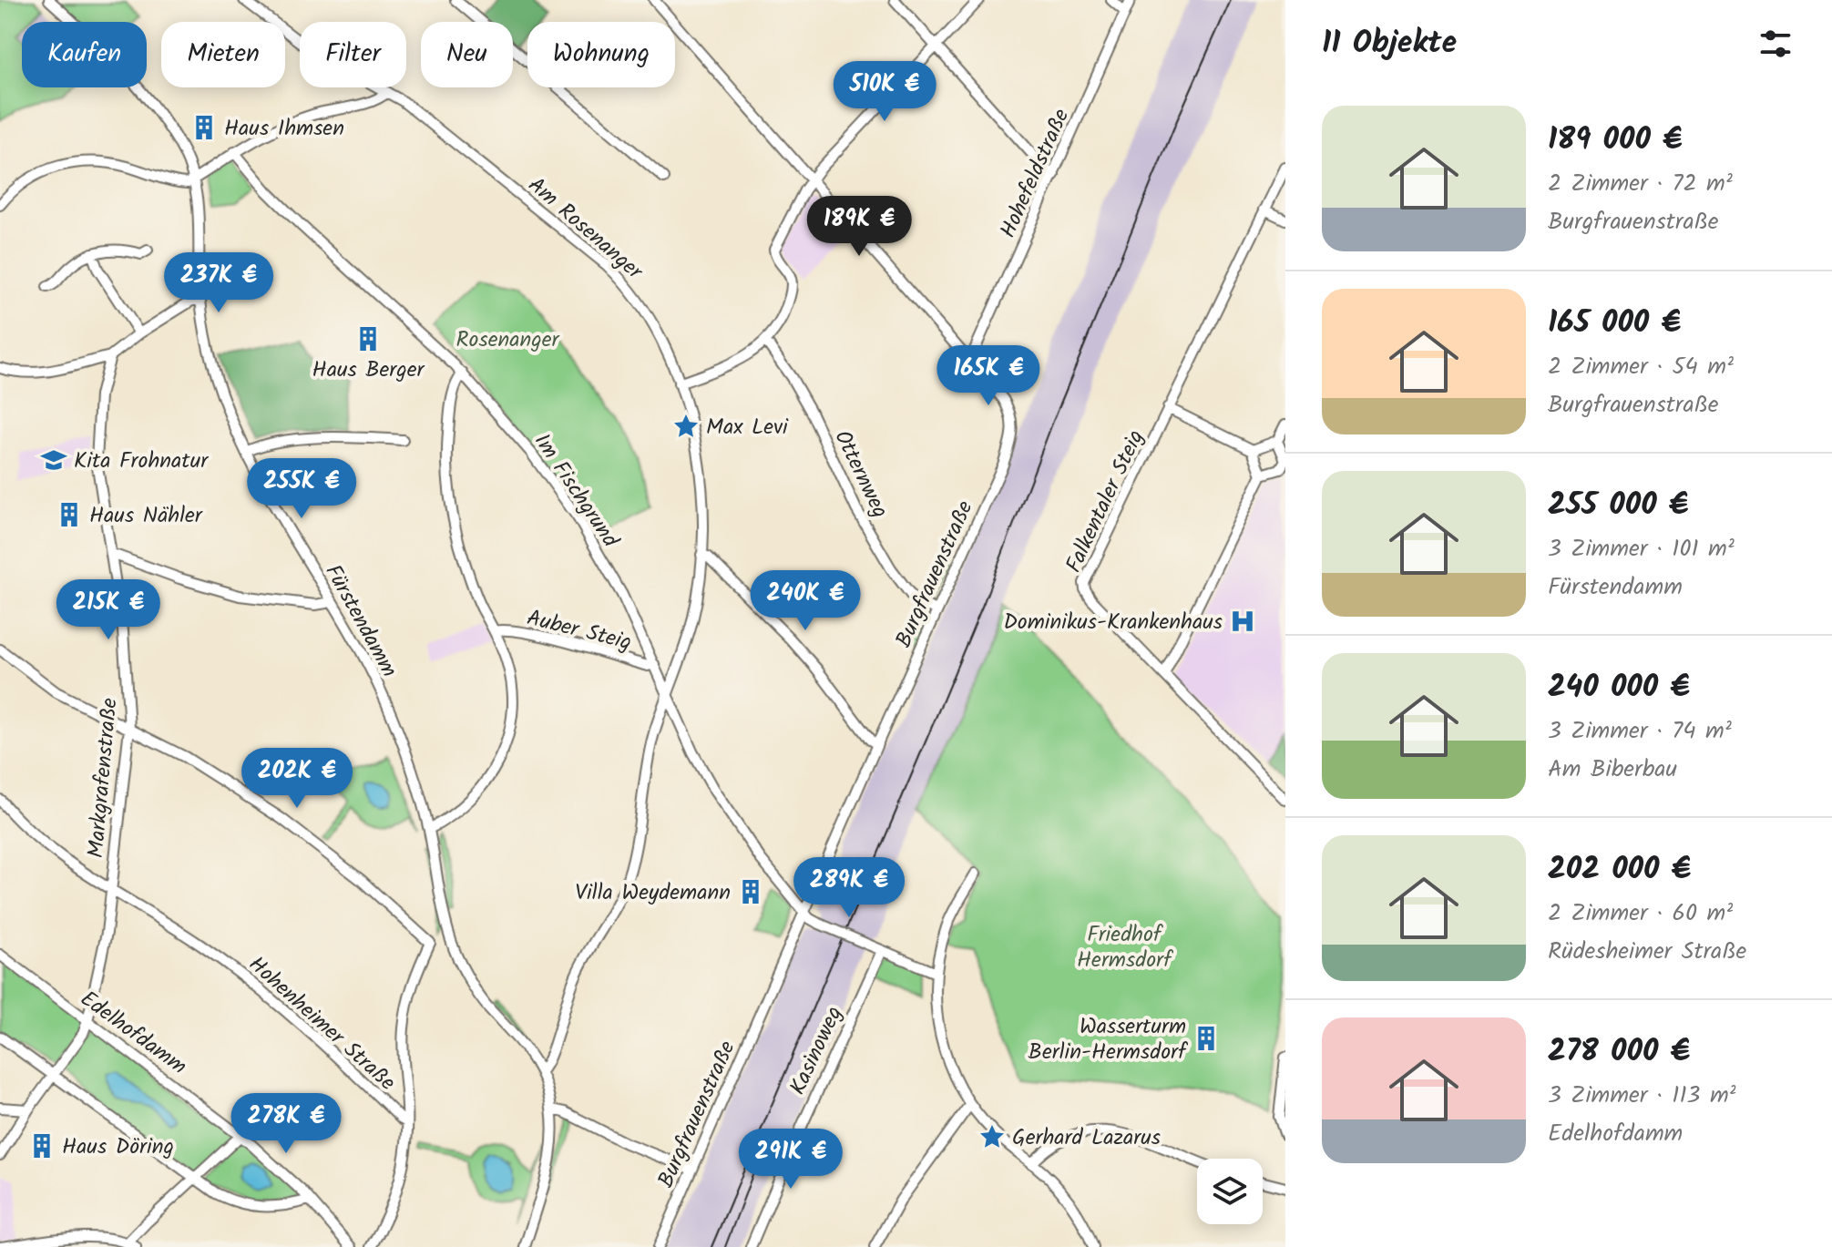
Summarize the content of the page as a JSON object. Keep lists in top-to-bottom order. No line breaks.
{"streets":{"street":["Hohefeldstraße","Am Rosenanger","Otternweg","Im Fischgrund","Falkentaler Steig","Burgfrauenstraße","Fürstendamm","Auber Steig","Markgrafenstraße","Hohenheimer Straße","Edelhofdamm","Kasinoweg"]},"crossings":[["Hohefeldstraße","Burgfrauenstraße"],["Am Rosenanger","Im Fischgrund"],["Am Rosenanger","Fürstendamm"],["Otternweg","Burgfrauenstraße"],["Im Fischgrund","Burgfrauenstraße"],["Im Fischgrund","Auber Steig"],["Im Fischgrund","Kasinoweg"],["Markgrafenstraße","Hohenheimer Straße"],["Markgrafenstraße","Edelhofdamm"]],"parks":["Rosenanger","Friedhof Hermsdorf"],"places":{"building":["Haus Ihmsen","Haus Berger","Haus Nähler","Villa Weydemann","Wasserturm Berlin-Hermsdorf","Haus Döring"],"place":["Max Levi","Gerhard Lazarus"],"school or university":["Kita Frohnatur"],"hospital":["Dominikus-Krankenhaus"]},"page":{"heading":"11 Objekte","chip":["Kaufen","Mieten","Filter","Neu","Wohnung"],"price":["510K €","189K €","237K €","165K €","255K €","240K €","215K €","202K €","289K €","278K €","291K €"],"list":[{"name":"189 000 €","note":"2 Zimmer · 72 m² · Burgfrauenstraße"},{"name":"165 000 €","note":"2 Zimmer · 54 m² · Burgfrauenstraße"},{"name":"255 000 €","note":"3 Zimmer · 101 m² · Fürstendamm"},{"name":"240 000 €","note":"3 Zimmer · 74 m² · Am Biberbau"},{"name":"202 000 €","note":"2 Zimmer · 60 m² · Rüdesheimer Straße"},{"name":"278 000 €","note":"3 Zimmer · 113 m² · Edelhofdamm"}]}}
